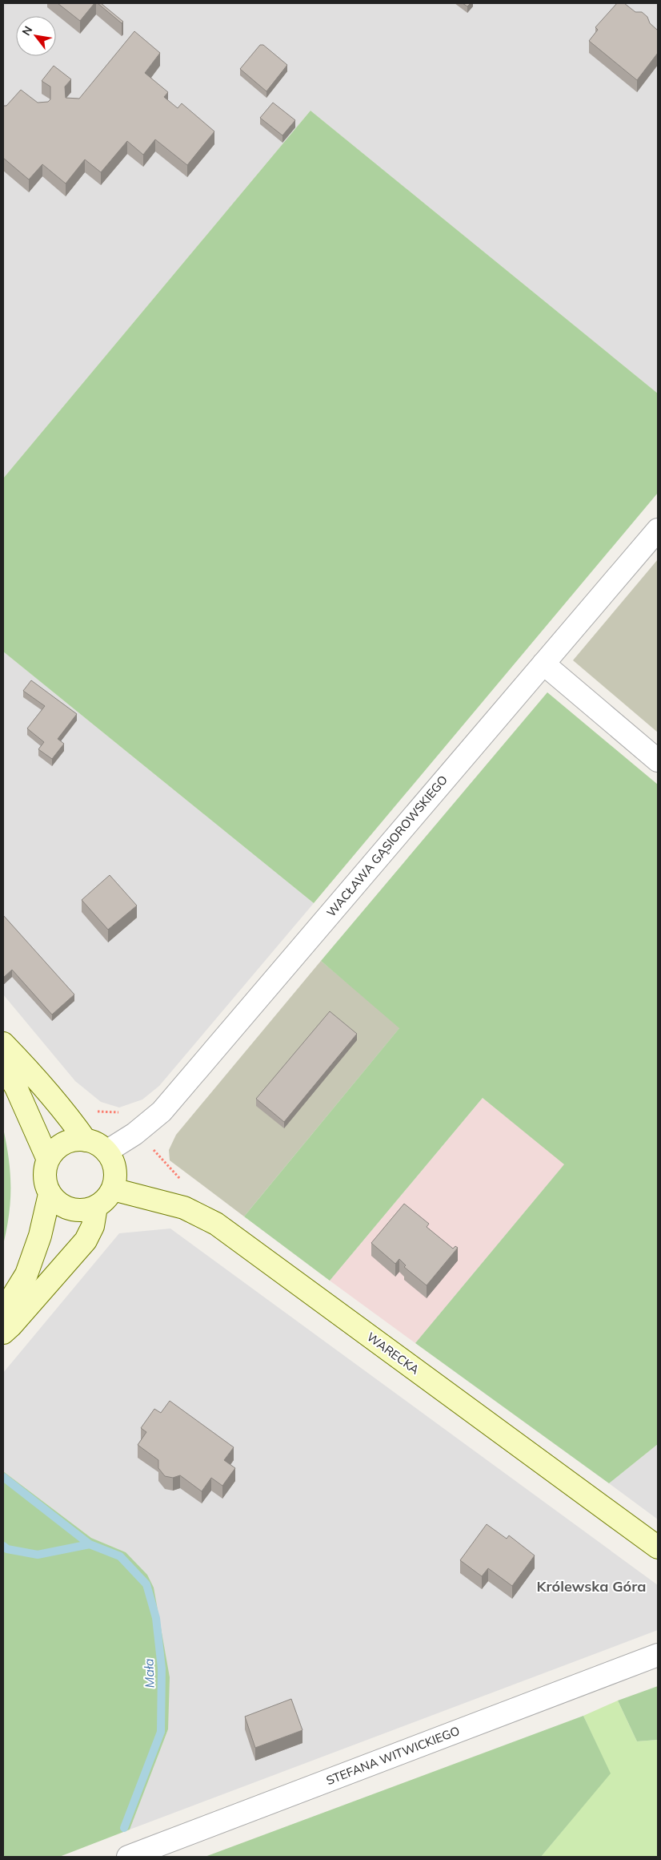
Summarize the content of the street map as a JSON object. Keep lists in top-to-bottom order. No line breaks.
{"streets":{"street":["WACŁAWA GĄSIOROWSKIEGO","WARECKA","STEFANA WITWICKIEGO"]},"crossings":[["WACŁAWA GĄSIOROWSKIEGO","WARECKA"]],"districts":["Królewska Góra"],"water":["Mała"],"north":"top left"}
